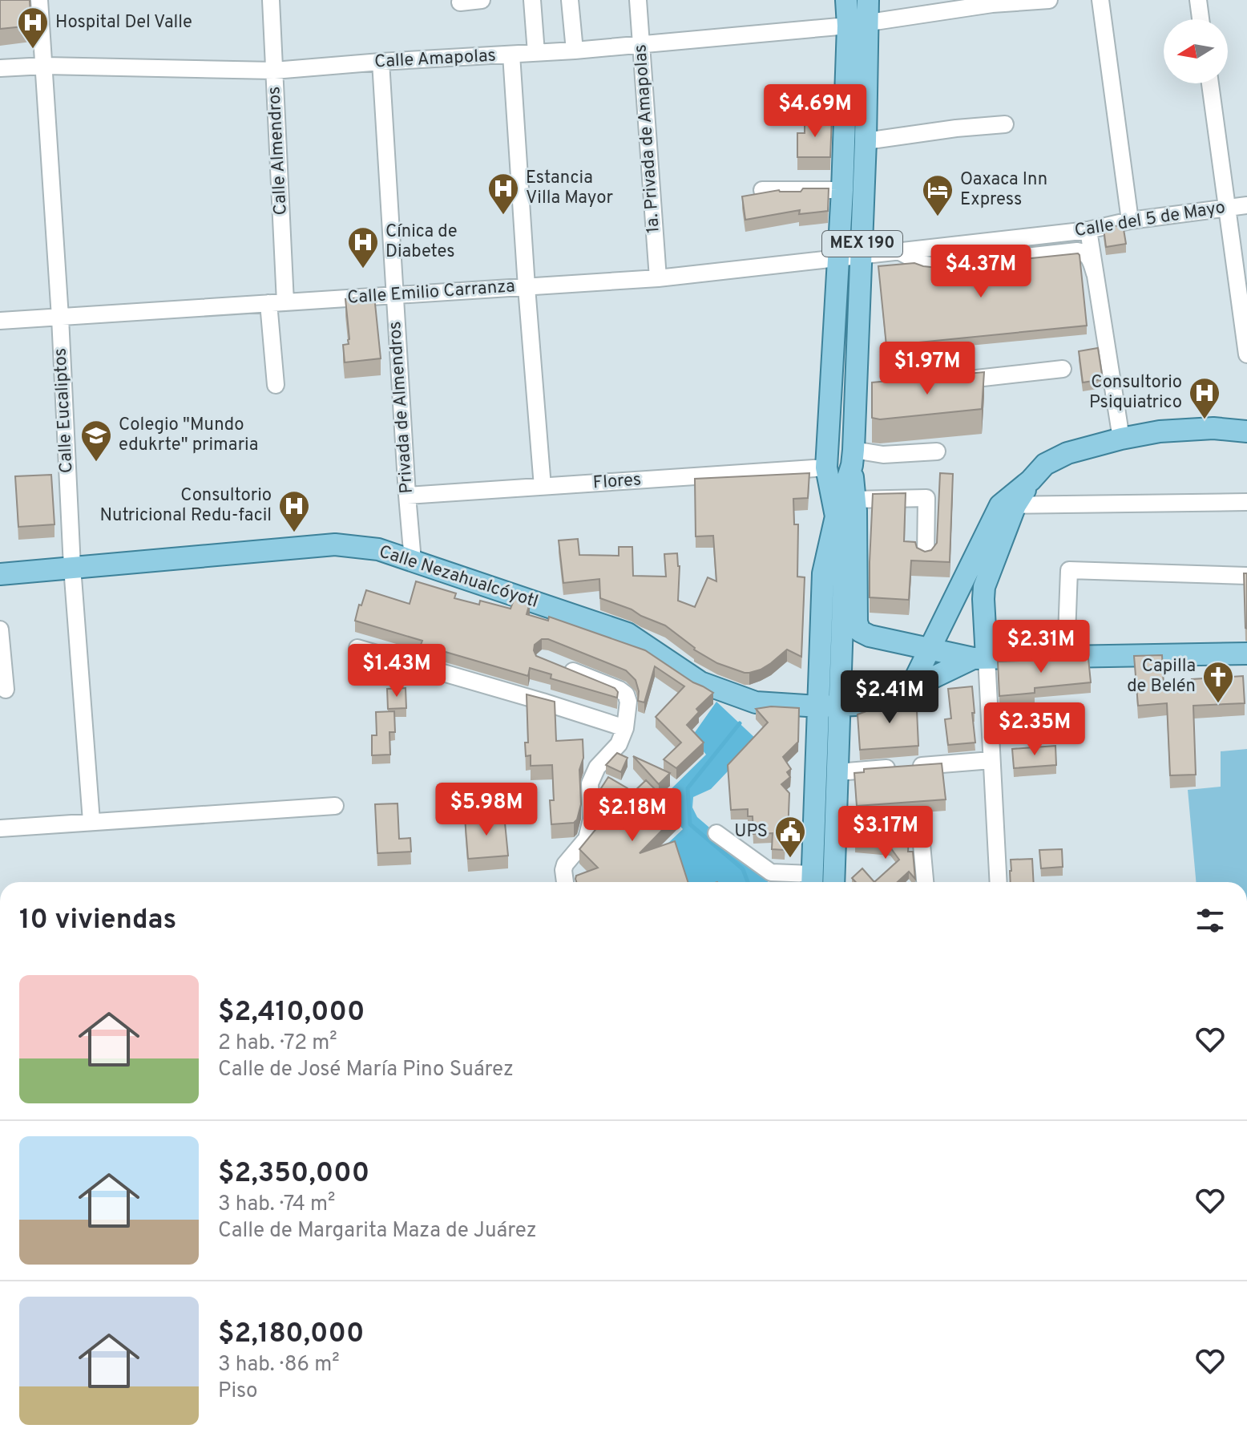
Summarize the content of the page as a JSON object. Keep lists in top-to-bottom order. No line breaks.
{"streets":{"main road":["MEX 190","Calle Nezahualcóyotl"],"street":["Calle Amapolas","1a. Privada de Amapolas","Calle Almendros","Calle del 5 de Mayo","Calle Emilio Carranza","Privada de Almendros","Calle Eucaliptos","Flores"]},"crossings":[["Calle Amapolas","1a. Privada de Amapolas"],["Calle Amapolas","Calle Almendros"],["Calle Amapolas","MEX 190"],["Calle Amapolas","Privada de Almendros"],["Calle Amapolas","Calle Eucaliptos"],["1a. Privada de Amapolas","Calle Emilio Carranza"],["Calle Almendros","Calle Emilio Carranza"],["Calle del 5 de Mayo","MEX 190"],["Calle del 5 de Mayo","Calle Emilio Carranza"],["MEX 190","Calle Emilio Carranza"],["MEX 190","Flores"],["MEX 190","Calle Nezahualcóyotl"],["Calle Emilio Carranza","Privada de Almendros"],["Calle Emilio Carranza","Calle Eucaliptos"],["Privada de Almendros","Flores"],["Privada de Almendros","Calle Nezahualcóyotl"],["Calle Eucaliptos","Calle Nezahualcóyotl"]],"places":{"hospital":["Hospital Del Valle","Estancia Villa Mayor","Cínica de Diabetes","Consultorio Psiquiatrico","Consultorio Nutricional Redu-facil"],"hotel":["Oaxaca Inn Express"],"school or university":["Colegio \"Mundo edukrte\" primaria"],"church":["Capilla de Belén"],"public building":["UPS"]},"north":"left","page":{"price":["$4.69M","$4.37M","$1.97M","$2.31M","$1.43M","$2.41M","$2.35M","$5.98M","$2.18M","$3.17M"],"heading":"10 viviendas","list":[{"name":"$2,410,000","note":"2 hab. · 72 m² · Calle de José María Pino Suárez"},{"name":"$2,350,000","note":"3 hab. · 74 m² · Calle de Margarita Maza de Juárez"},{"name":"$2,180,000","note":"3 hab. · 86 m² · Piso"}]}}
